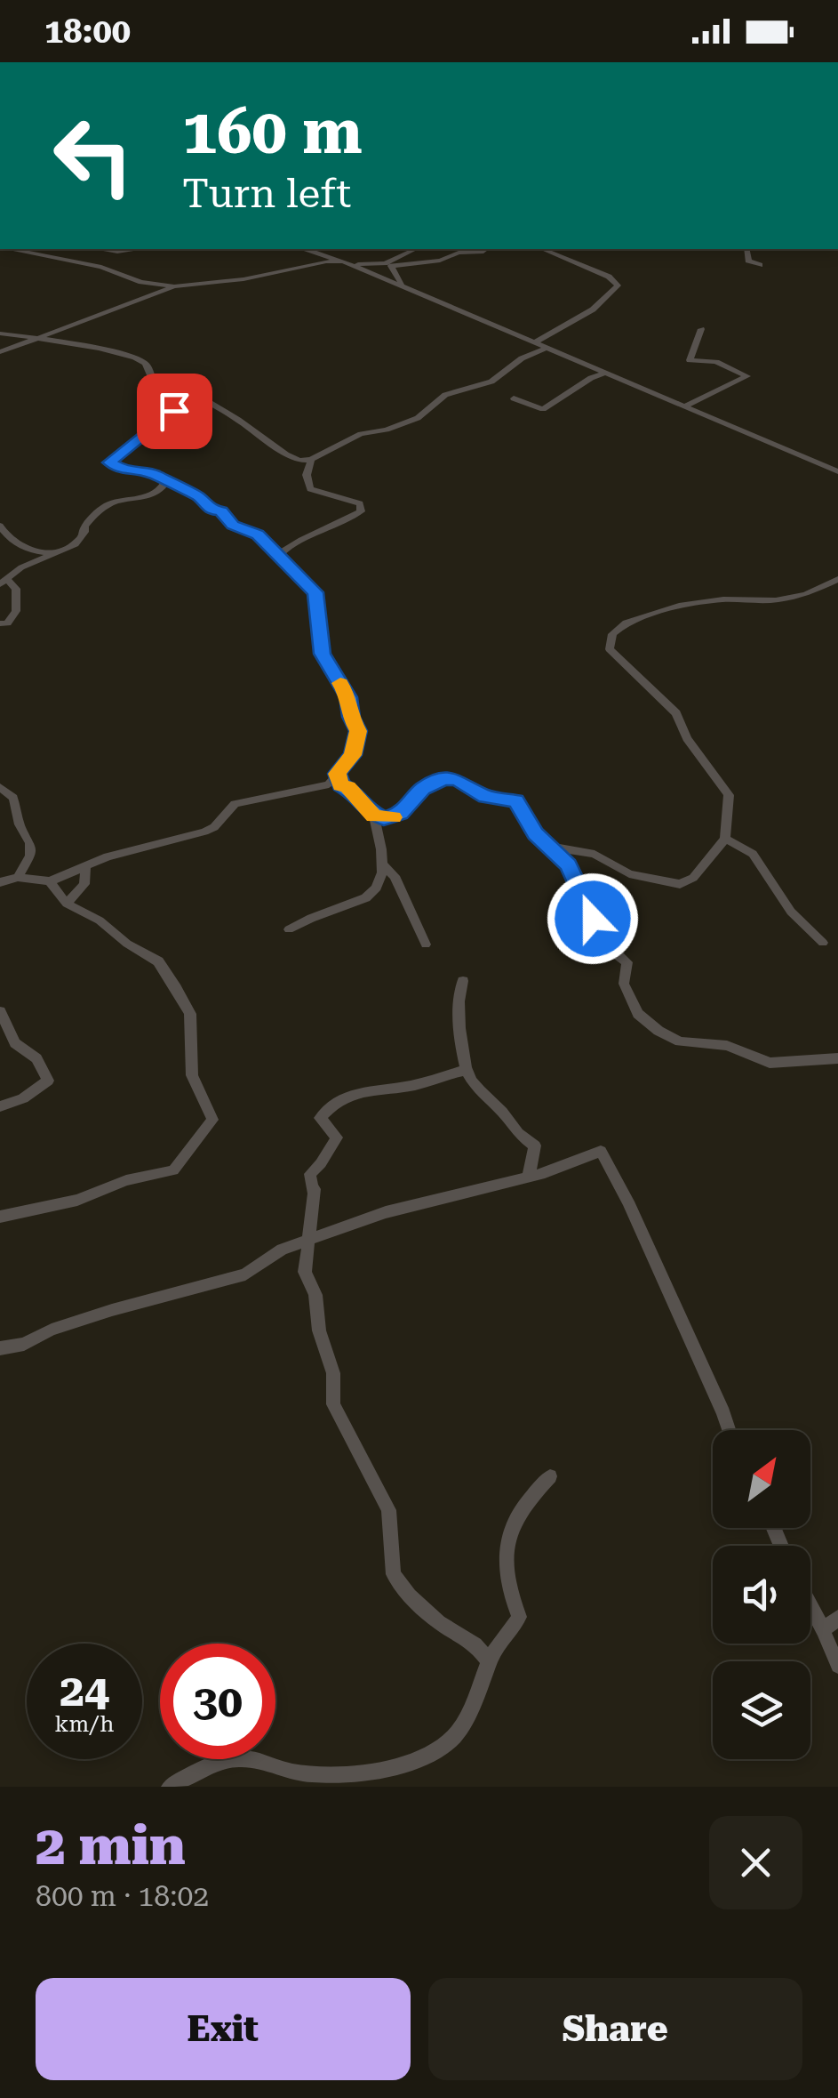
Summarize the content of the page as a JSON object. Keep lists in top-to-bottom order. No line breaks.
{"north":"top right","page":{"status":"18:00","turn":["160 m","Turn left"],"speed":"24 km/h","limit":"30","heading":["2 min","800 m · 18:02"],"buttons":["Exit","Share"]}}
